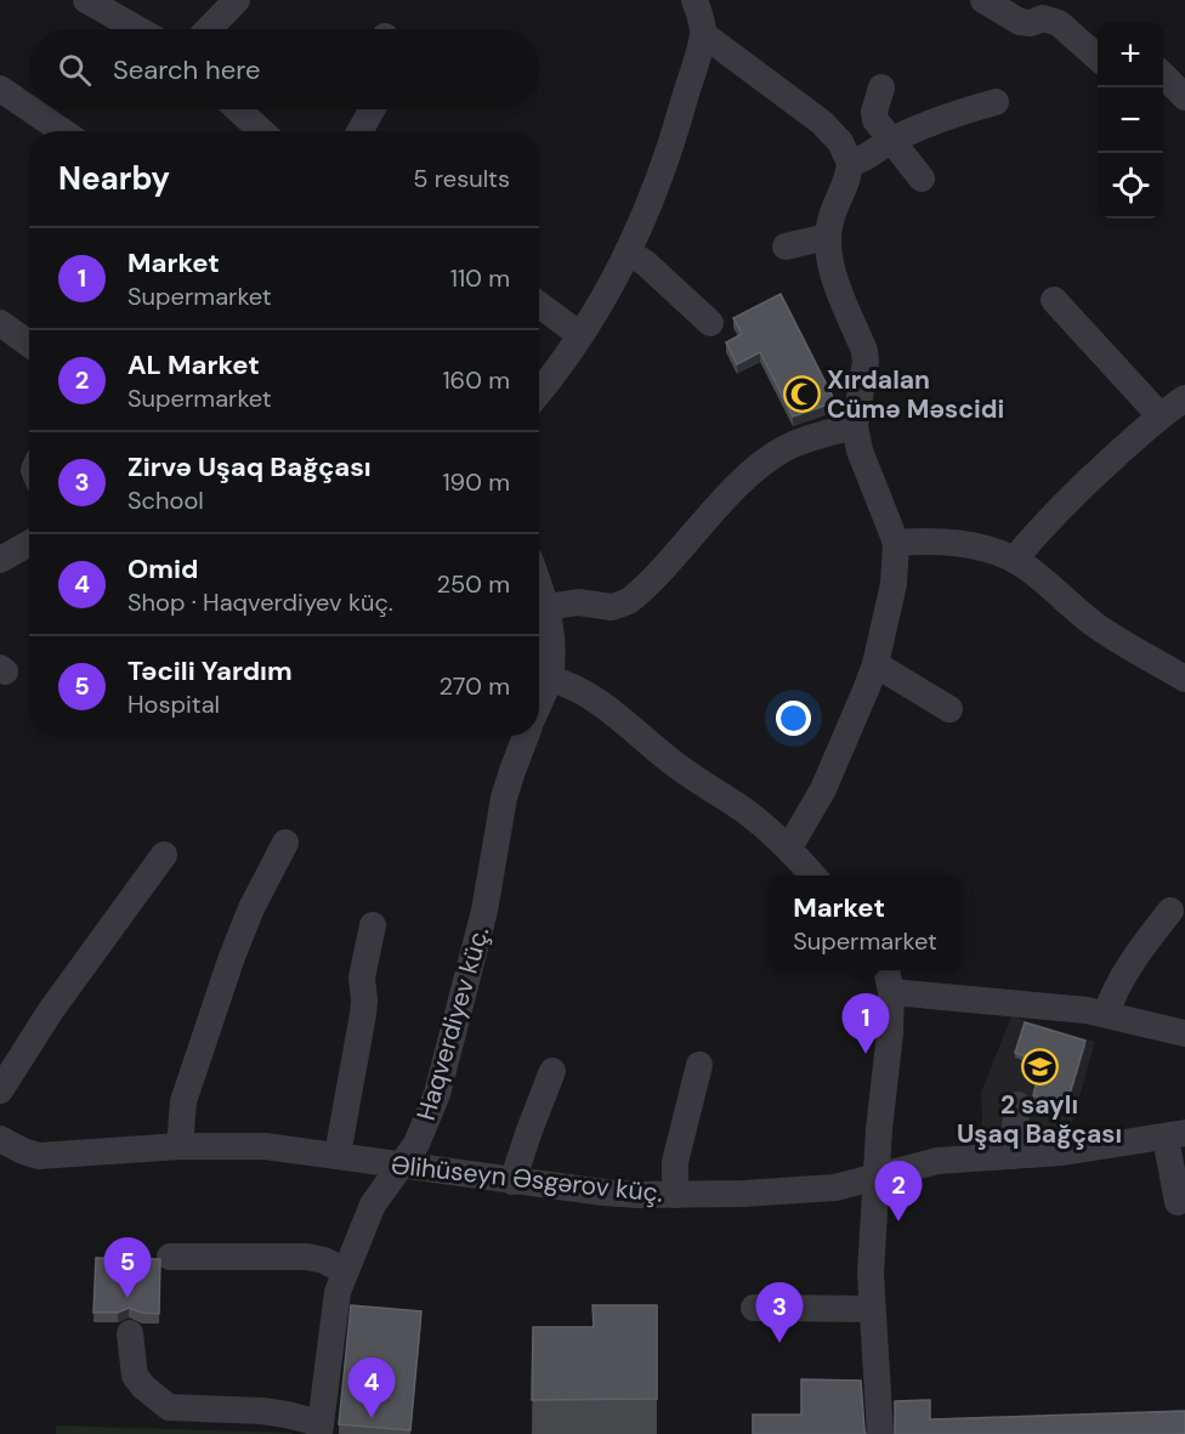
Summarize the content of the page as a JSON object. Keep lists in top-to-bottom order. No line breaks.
{"streets":{"street":["Haqverdiyev küç.","Əlihüseyn Əsgərov küç."]},"crossings":[["Haqverdiyev küç.","Əlihüseyn Əsgərov küç."]],"places":{"mosque":["Xırdalan Cümə Məscidi"],"school or university":["2 saylı Uşaq Bağçası"]},"page":{"map_buttons":["+","−"],"search":"Search here","heading":["Nearby","5 results"],"list":[{"mark":"1","name":"Market","note":"Supermarket","value":"110 m"},{"mark":"2","name":"AL Market","note":"Supermarket","value":"160 m"},{"mark":"3","name":"Zirvə Uşaq Bağçası","note":"School","value":"190 m"},{"mark":"4","name":"Omid","note":"Shop · Haqverdiyev küç.","value":"250 m"},{"mark":"5","name":"Təcili Yardım","note":"Hospital","value":"270 m"}],"popup":["Market","Supermarket"],"pins":["1","2","5","3","4"]}}
